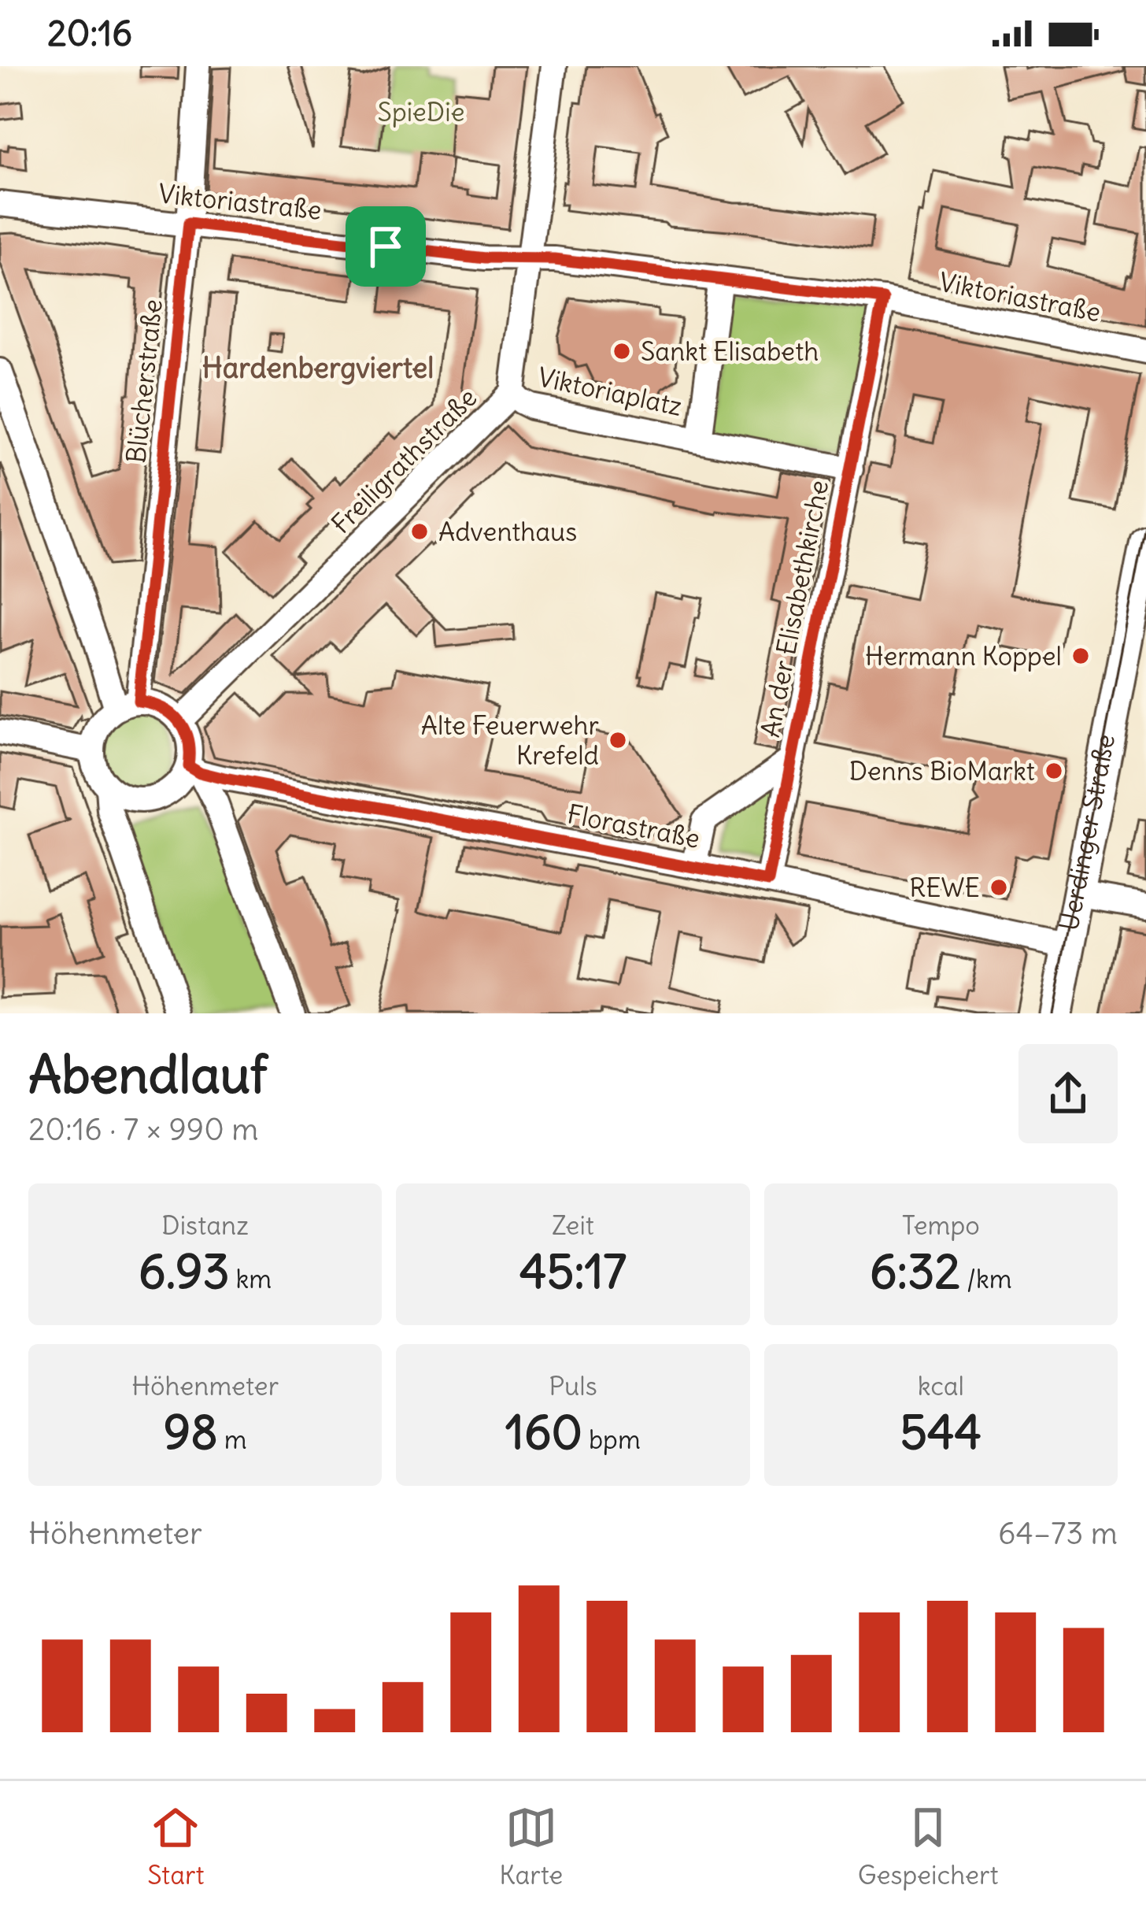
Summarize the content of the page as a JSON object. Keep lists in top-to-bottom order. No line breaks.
{"streets":{"main road":["Uerdinger Straße"],"street":["Viktoriastraße","Blücherstraße","Viktoriaplatz","Freiligrathstraße","An der Elisabethkirche","Florastraße"]},"crossings":[["Viktoriastraße","Blücherstraße"],["Viktoriastraße","Freiligrathstraße"],["Blücherstraße","Freiligrathstraße"],["Blücherstraße","Florastraße"],["Viktoriaplatz","Freiligrathstraße"],["Viktoriaplatz","An der Elisabethkirche"],["Freiligrathstraße","Florastraße"],["An der Elisabethkirche","Florastraße"],["Florastraße","Uerdinger Straße"]],"districts":["Hardenbergviertel"],"parks":["SpieDie"],"places":["Sankt Elisabeth","Adventhaus","Hermann Koppel","Alte Feuerwehr Krefeld","Denns BioMarkt","REWE"],"page":{"status":"20:16","heading":["Abendlauf","20:16 · 7 × 990 m"],"stats":[["Distanz","6.93 km"],["Zeit","45:17"],["Tempo","6:32 /km"],["Höhenmeter","98 m"],["Puls","160 bpm"],["kcal","544"]],"chart":["Höhenmeter","64–73 m"],"tabs":["Start","Karte","Gespeichert"]}}
